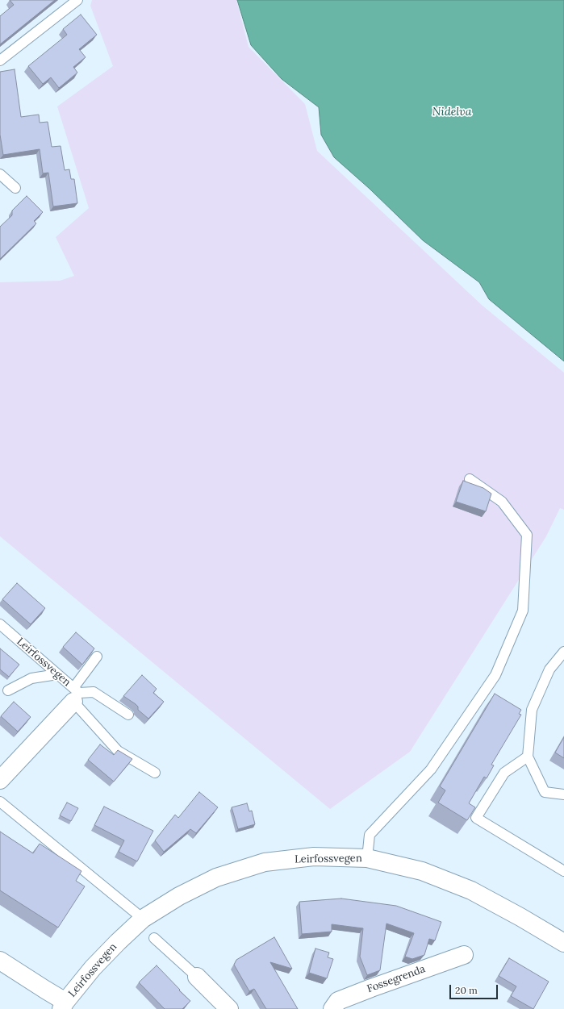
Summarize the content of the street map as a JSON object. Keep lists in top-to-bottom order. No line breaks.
{"streets":{"street":["Leirfossvegen","Fossegrenda"]},"water":["Nidelva"],"scale_bar":"20 m"}
